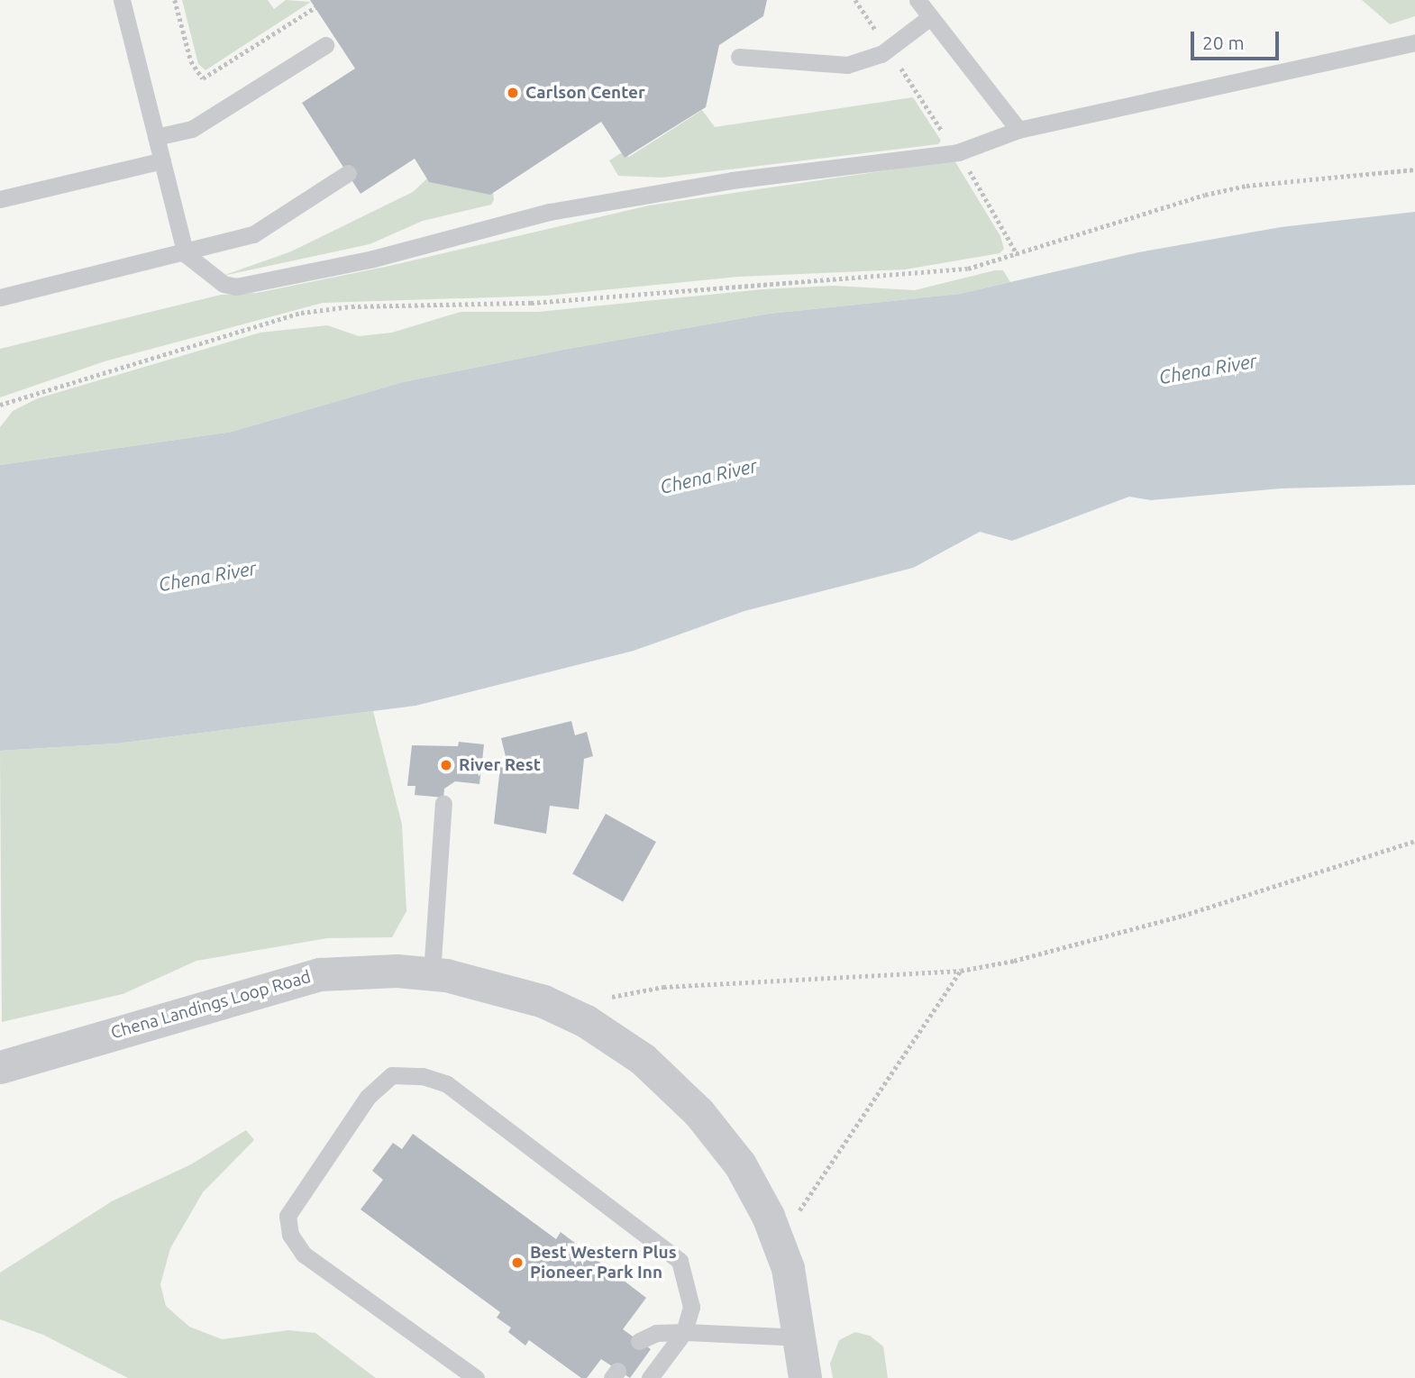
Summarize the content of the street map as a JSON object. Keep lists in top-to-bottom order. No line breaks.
{"streets":{"street":["Chena Landings Loop Road"]},"water":["Chena River"],"places":["Carlson Center","River Rest","Best Western Plus Pioneer Park Inn"],"scale_bar":"20 m"}
